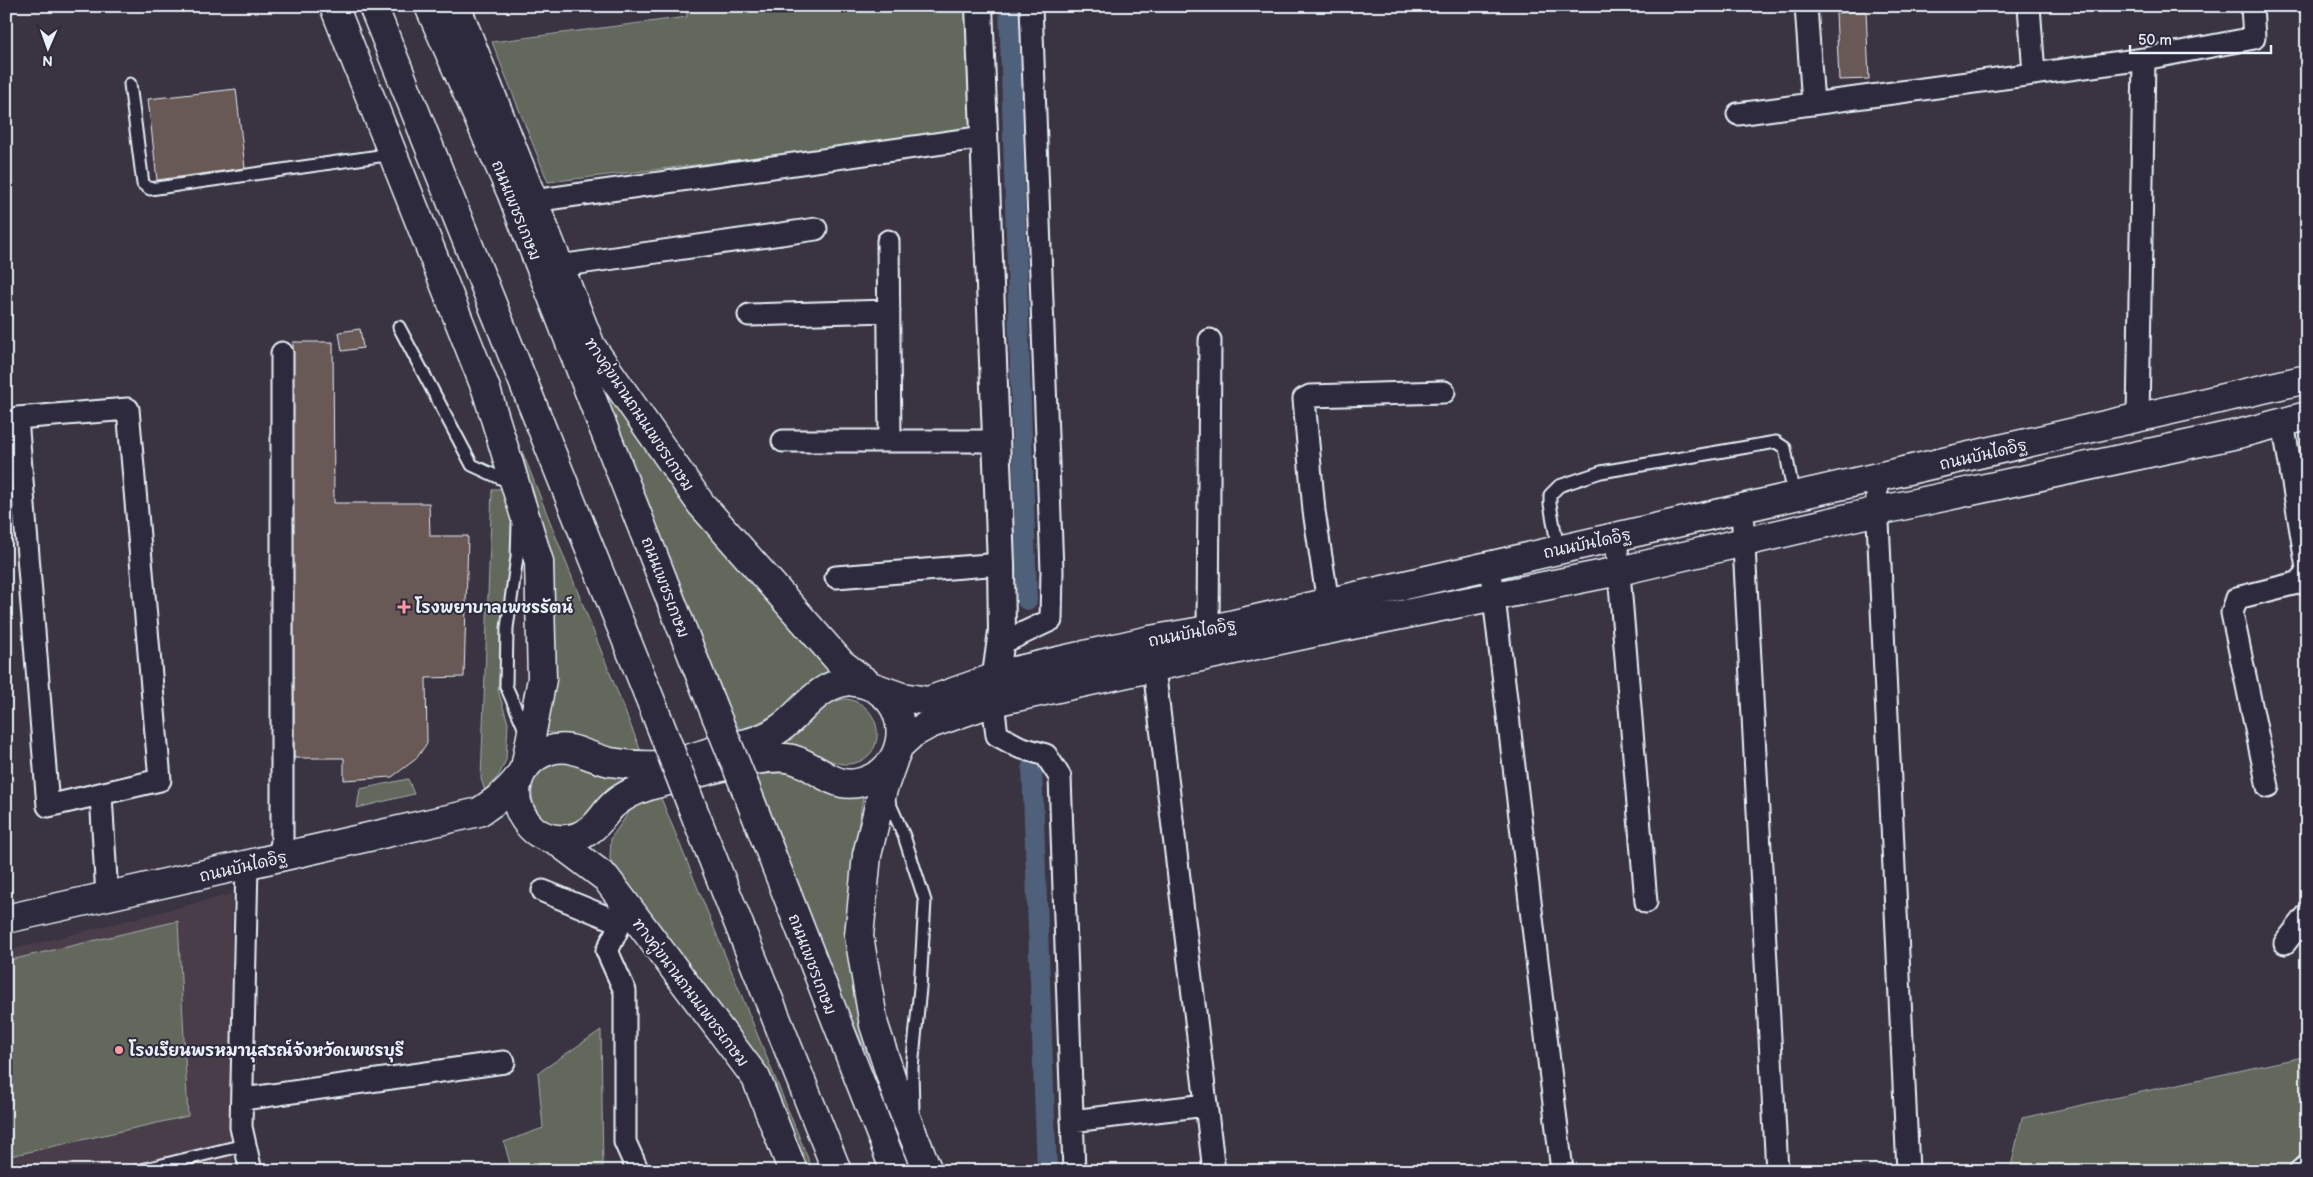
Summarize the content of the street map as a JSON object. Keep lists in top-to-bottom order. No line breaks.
{"streets":{"main road":["ถนนเพชรเกษม","ทางคู่ขนานถนนเพชรเกษม","ถนนบันไดอิฐ"]},"crossings":[["ทางคู่ขนานถนนเพชรเกษม","ถนนบันไดอิฐ"]],"places":{"health":["โรงพยาบาลเพชรรัตน์"],"other":["โรงเรียนพรหมานุสรณ์จังหวัดเพชรบุรี"]},"scale_bar":"50 m","north":"bottom"}
